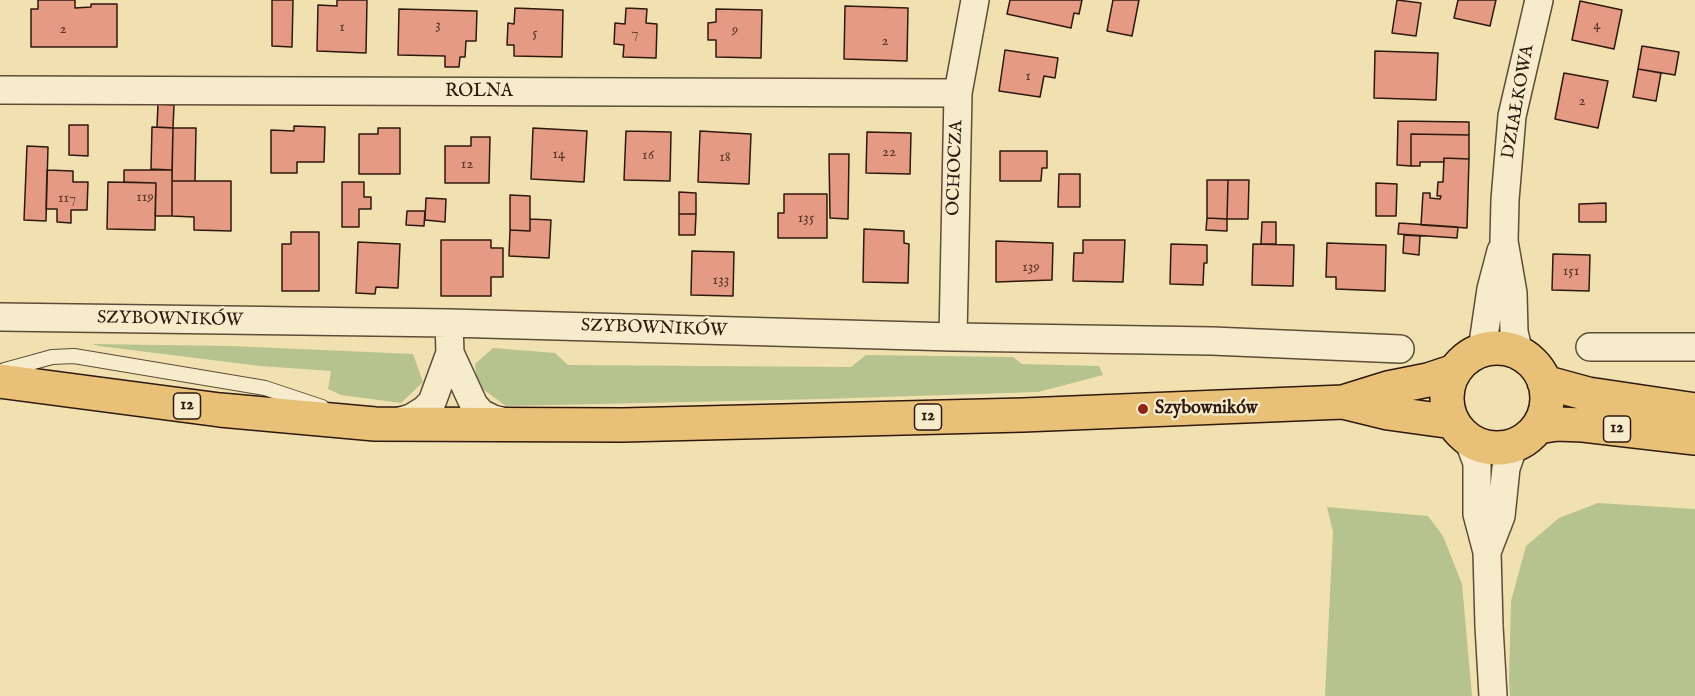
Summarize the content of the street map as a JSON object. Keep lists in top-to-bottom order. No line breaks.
{"streets":{"main road":["12"],"street":["ROLNA","DZIAŁKOWA","OCHOCZA","SZYBOWNIKÓW"]},"crossings":[["ROLNA","OCHOCZA"],["DZIAŁKOWA","12"],["OCHOCZA","SZYBOWNIKÓW"]],"places":["Szybowników"],"house_numbers":["3","4","1","2","9","5","7","2","1","2","22","14","16","18","12","119","117","135","139","151","133"]}
